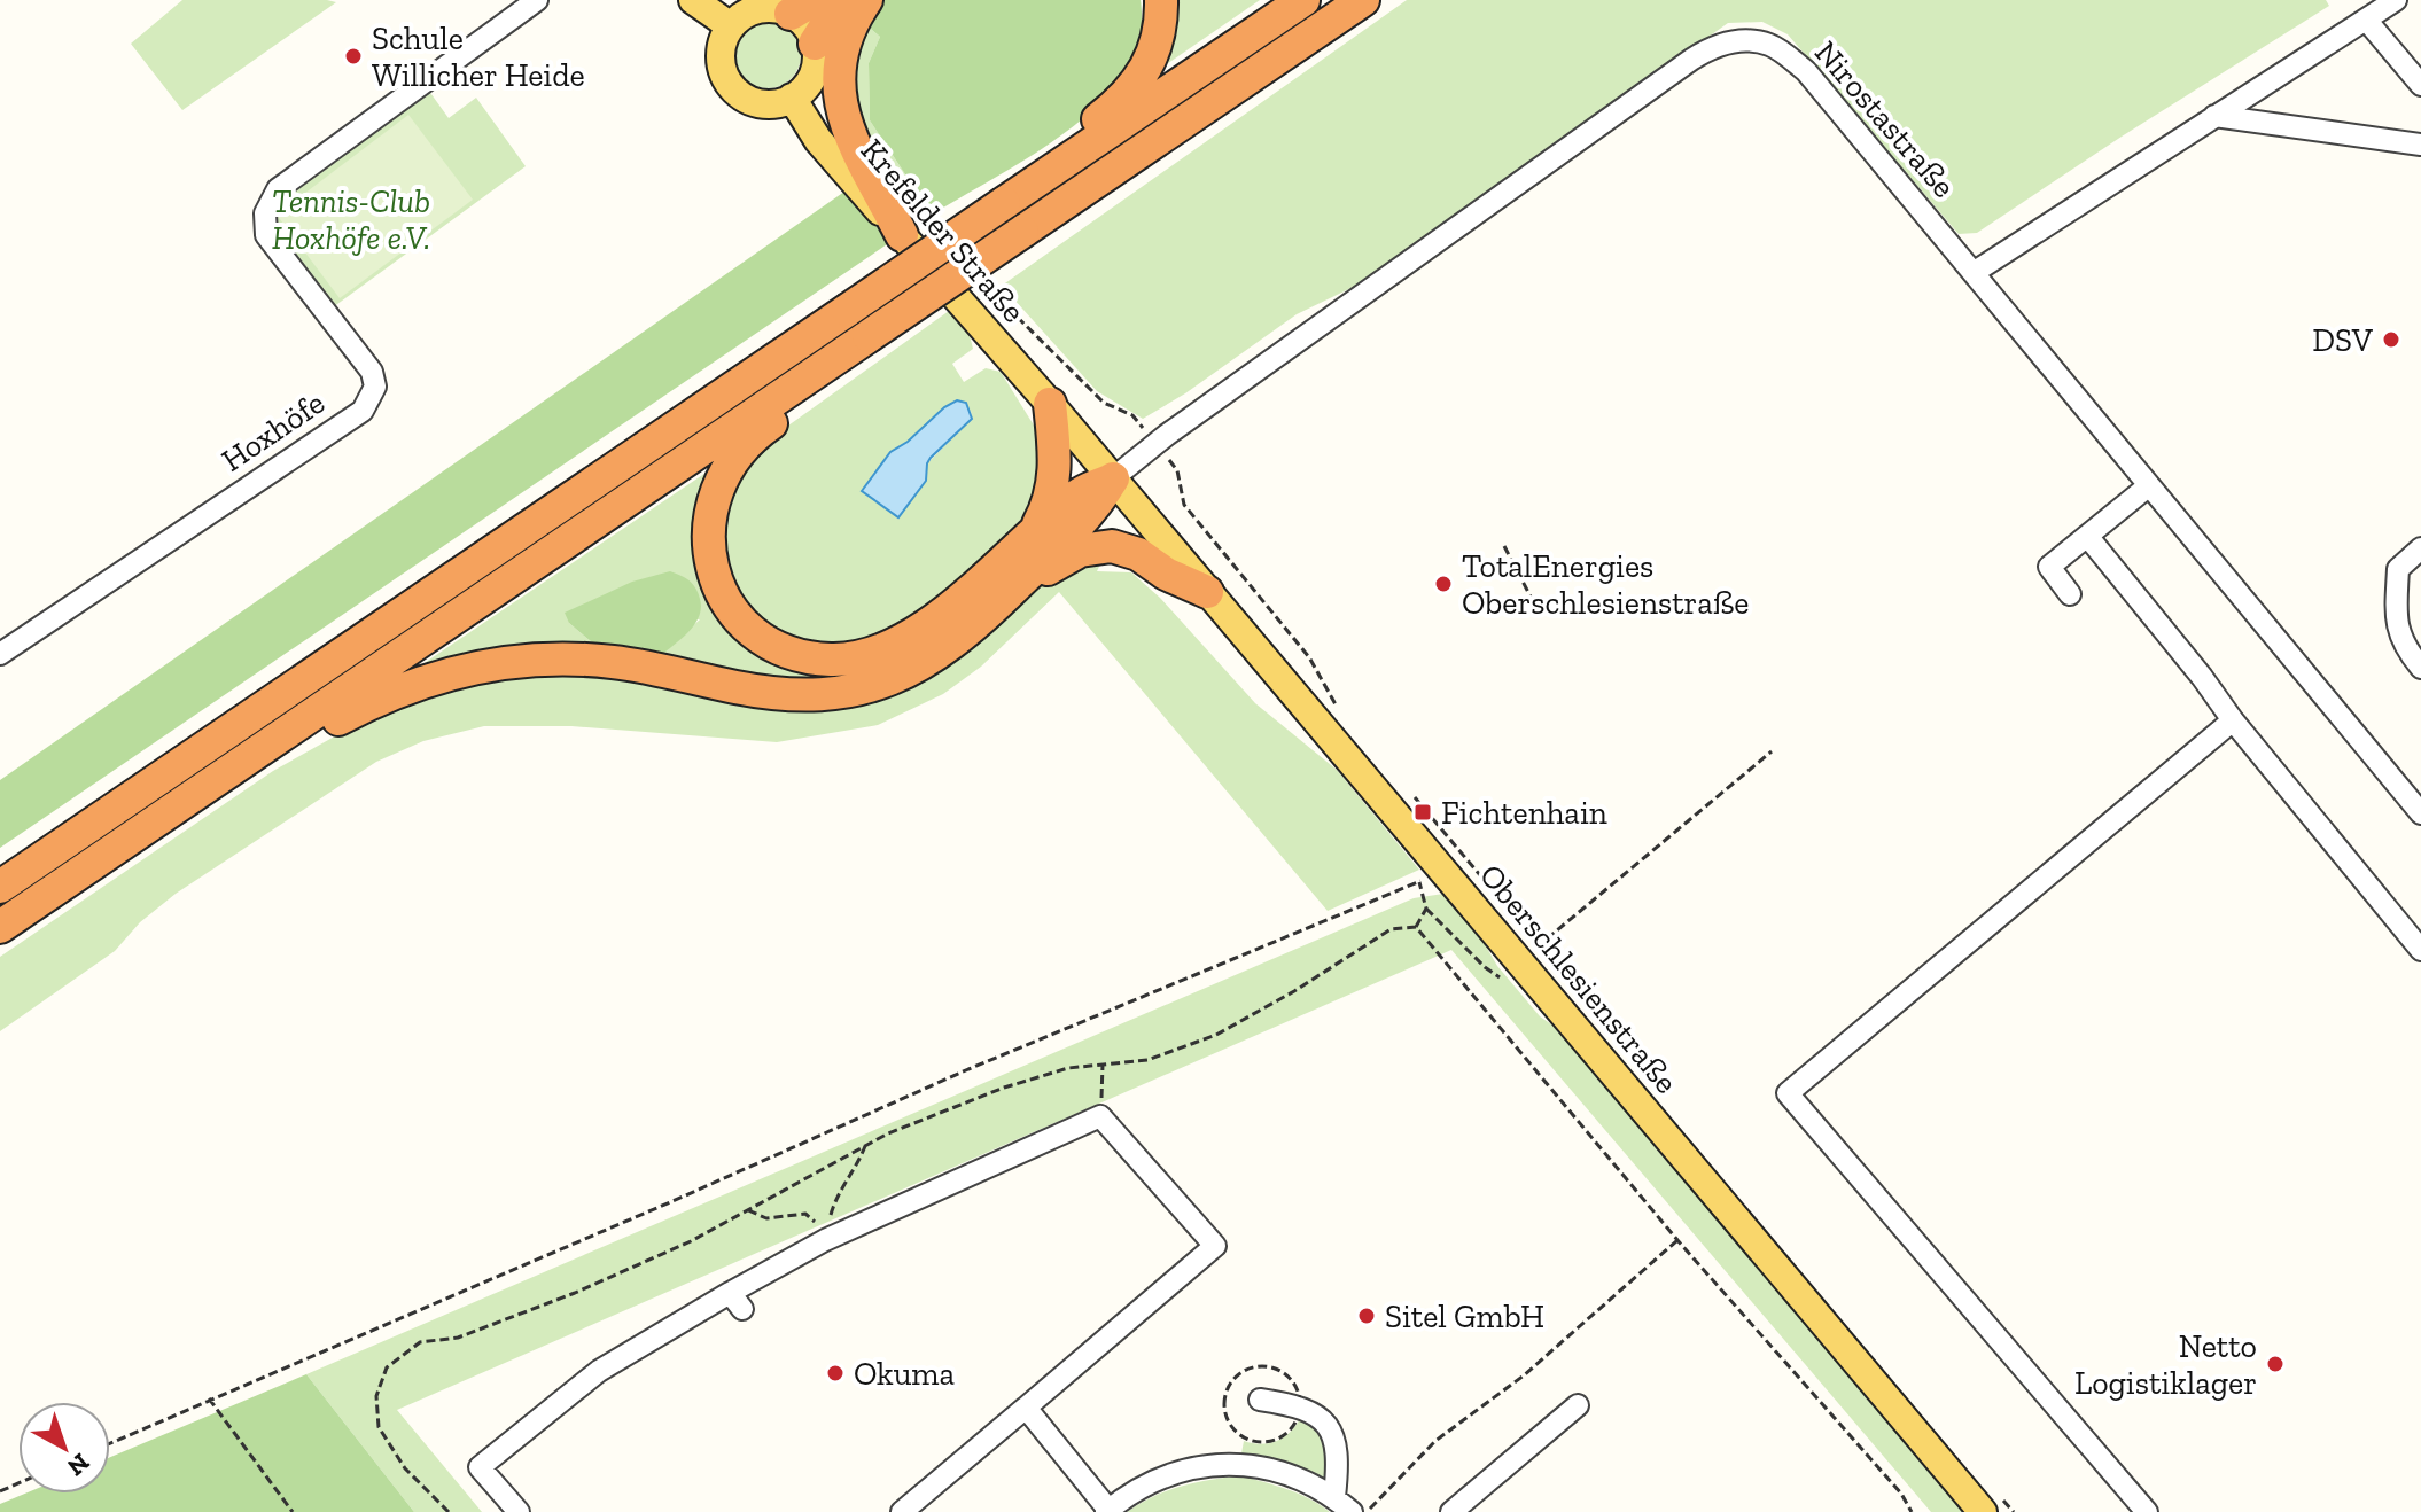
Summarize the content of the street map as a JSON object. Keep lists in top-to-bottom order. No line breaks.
{"streets":{"main road":["Krefelder Straße","Oberschlesienstraße"],"street":["Nirostastraße","Hoxhöfe"]},"crossings":[["Nirostastraße","Oberschlesienstraße"],["Krefelder Straße","Oberschlesienstraße"]],"parks":["Tennis-Club Hoxhöfe e.V."],"places":{"other":["Schule Willicher Heide","DSV","TotalEnergies Oberschlesienstraße","Sitel GmbH","Netto Logistiklager","Okuma"],"transit":["Fichtenhain"]},"north":"bottom right"}
